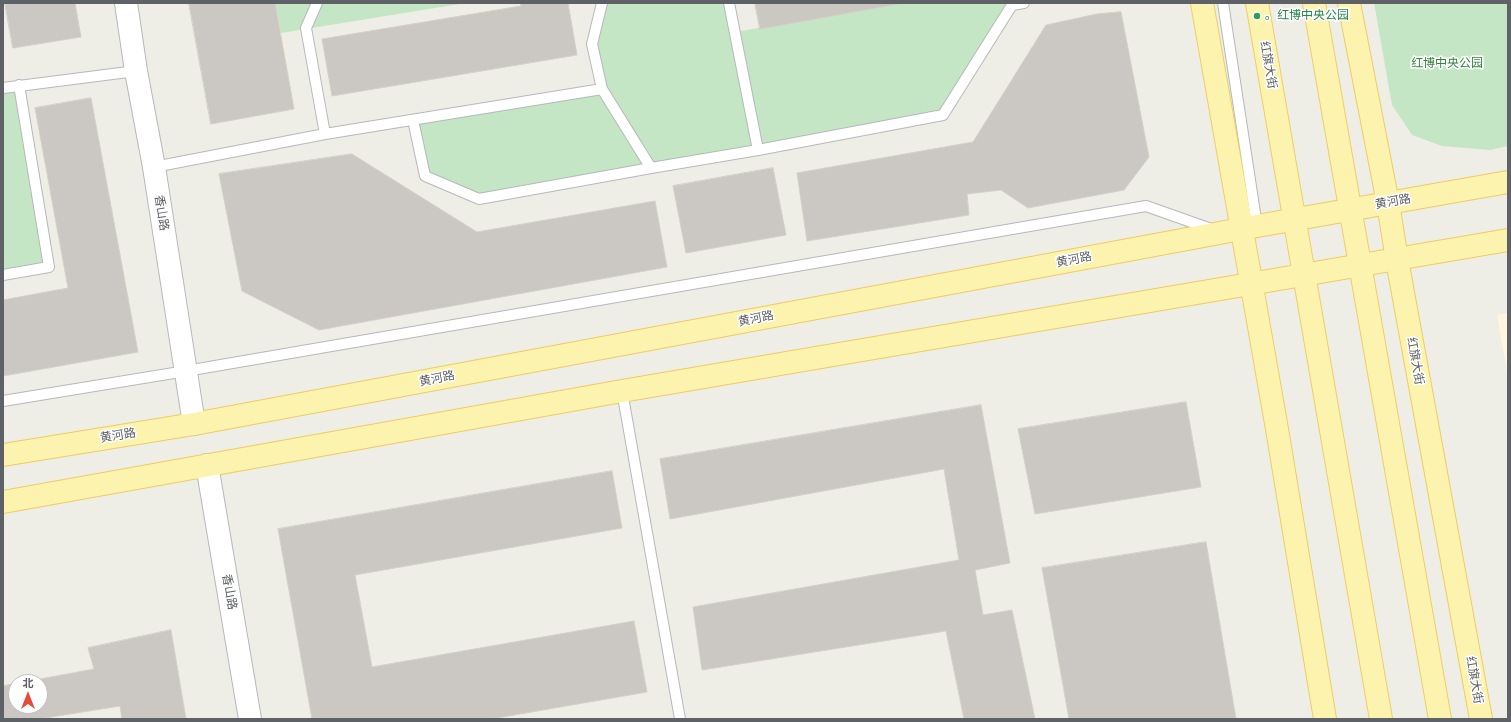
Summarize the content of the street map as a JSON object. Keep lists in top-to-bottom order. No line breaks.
{"streets":{"main road":["红旗大街","黄河路"],"street":["香山路"]},"crossings":[["红旗大街","黄河路"],["黄河路","香山路"]],"parks":["红博中央公园"],"places":["。红博中央公园"],"north":"top"}
